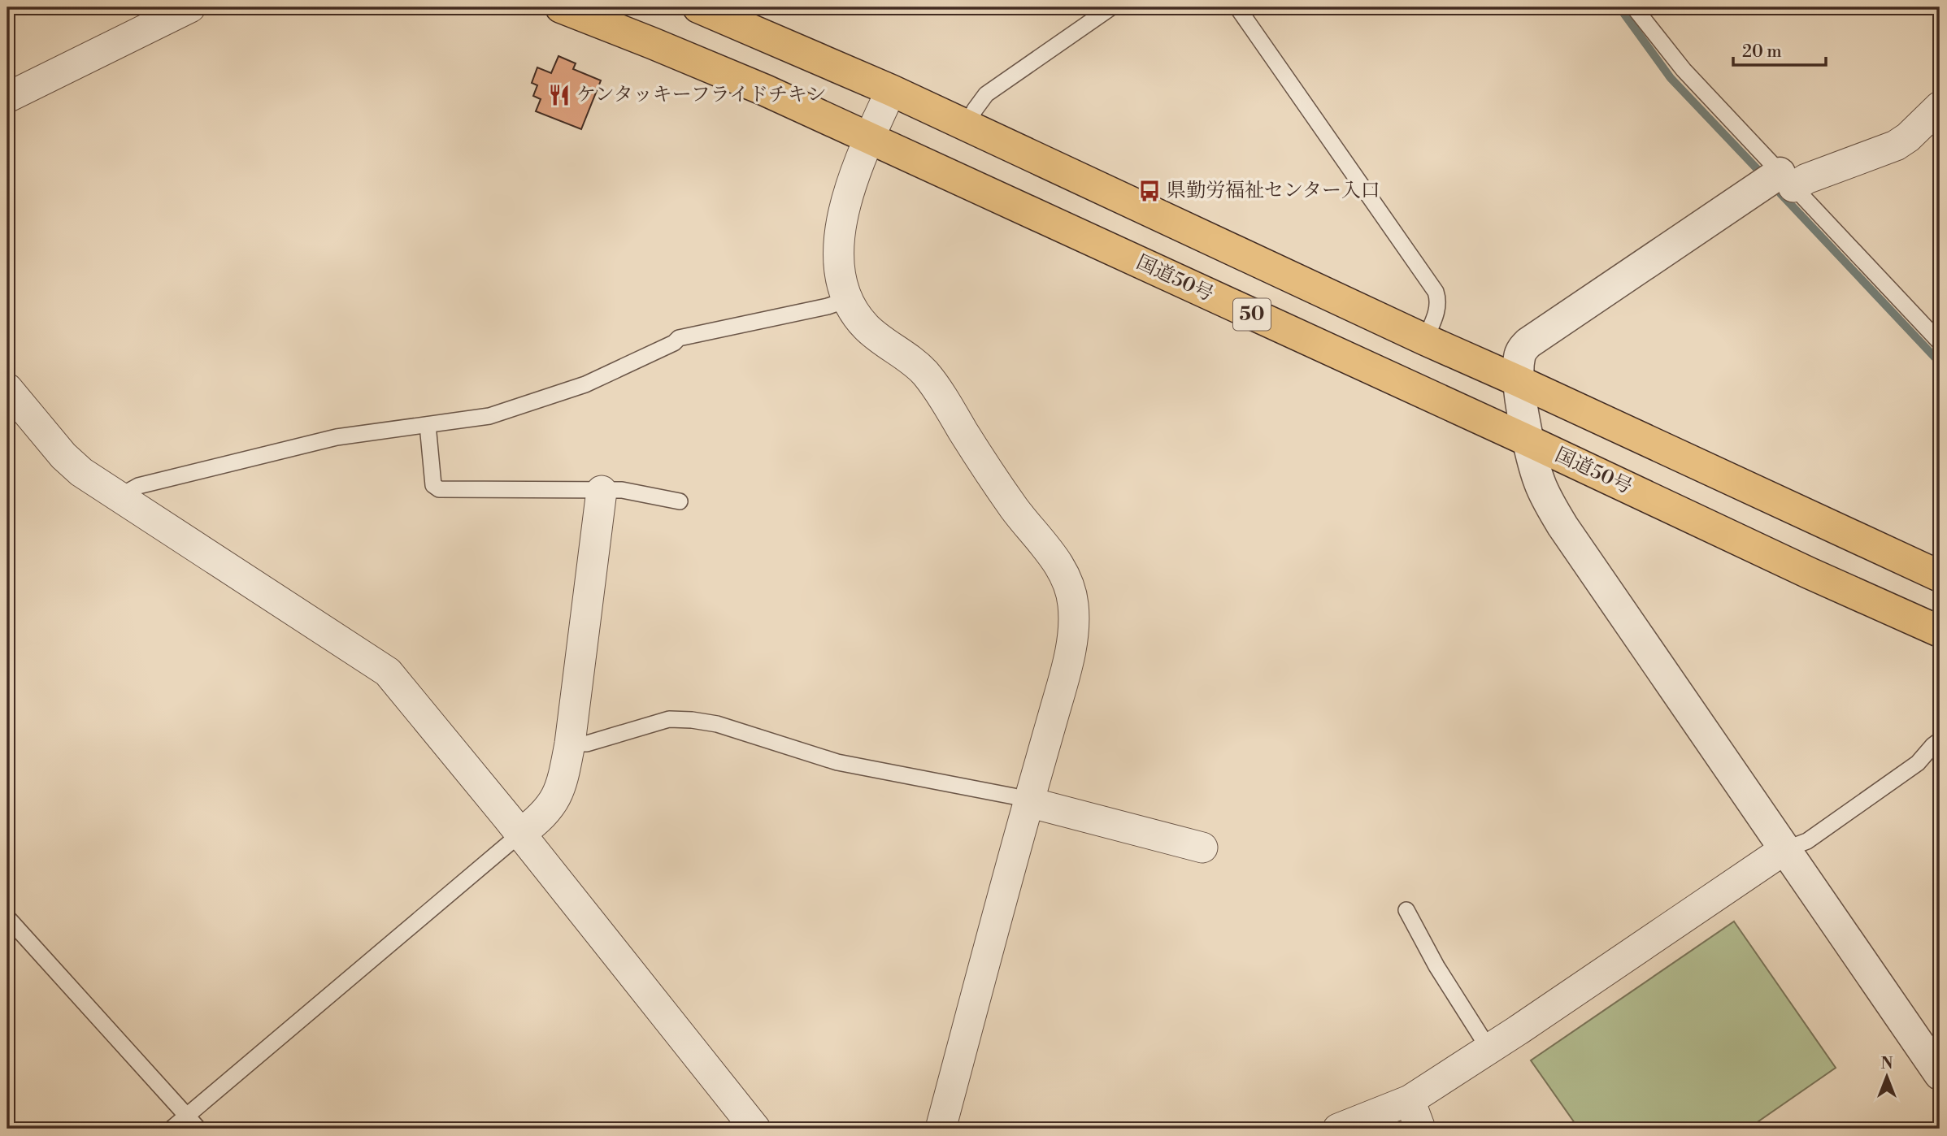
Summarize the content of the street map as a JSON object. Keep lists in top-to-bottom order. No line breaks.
{"streets":{"highway":["国道50号","50"]},"places":{"restaurant":["ケンタッキーフライドチキン"],"bus stop":["県勤労福祉センター入口"]},"scale_bar":"20 m","north":"top"}
